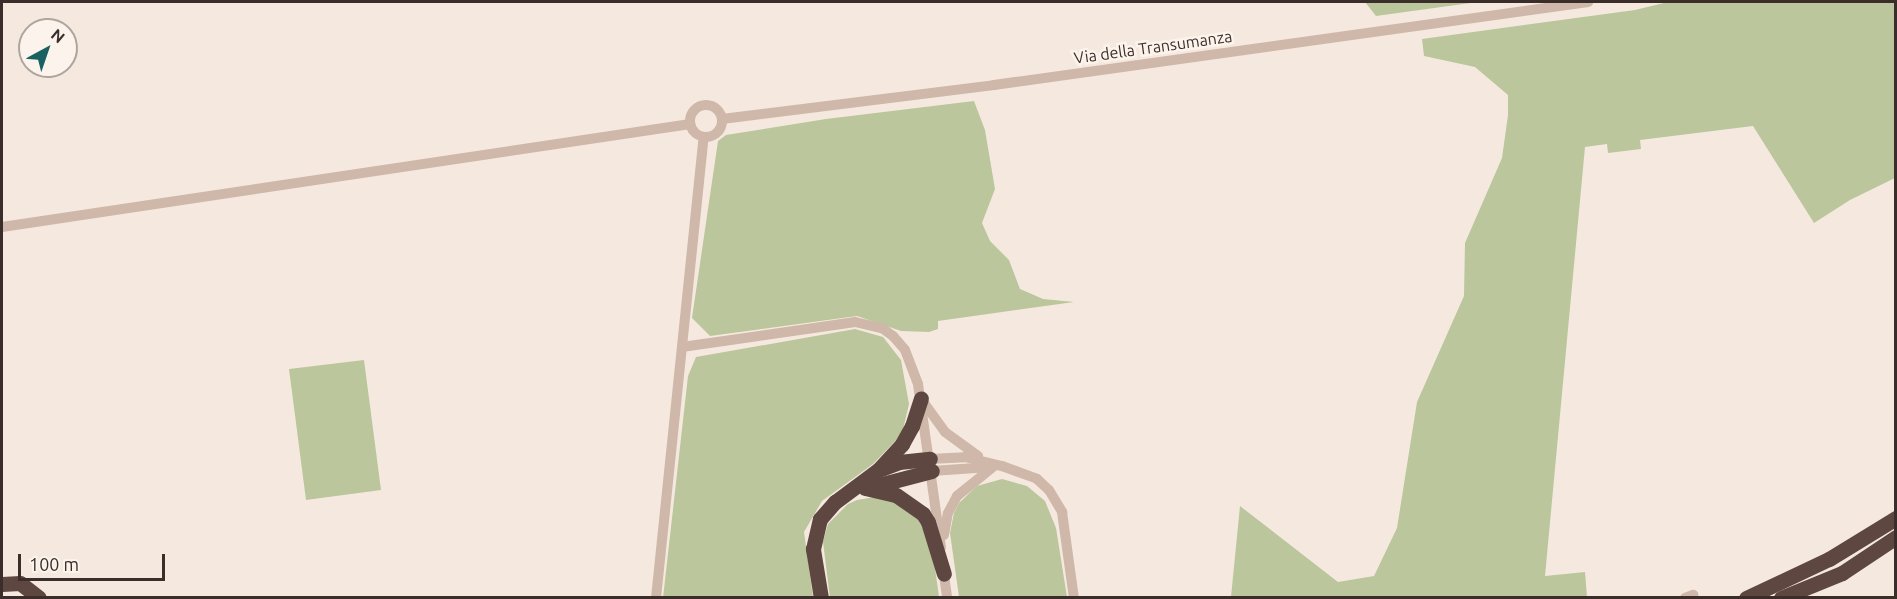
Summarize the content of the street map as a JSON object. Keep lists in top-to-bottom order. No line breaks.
{"streets":{"street":["Via della Transumanza"]},"scale_bar":"100 m","north":"top right"}
